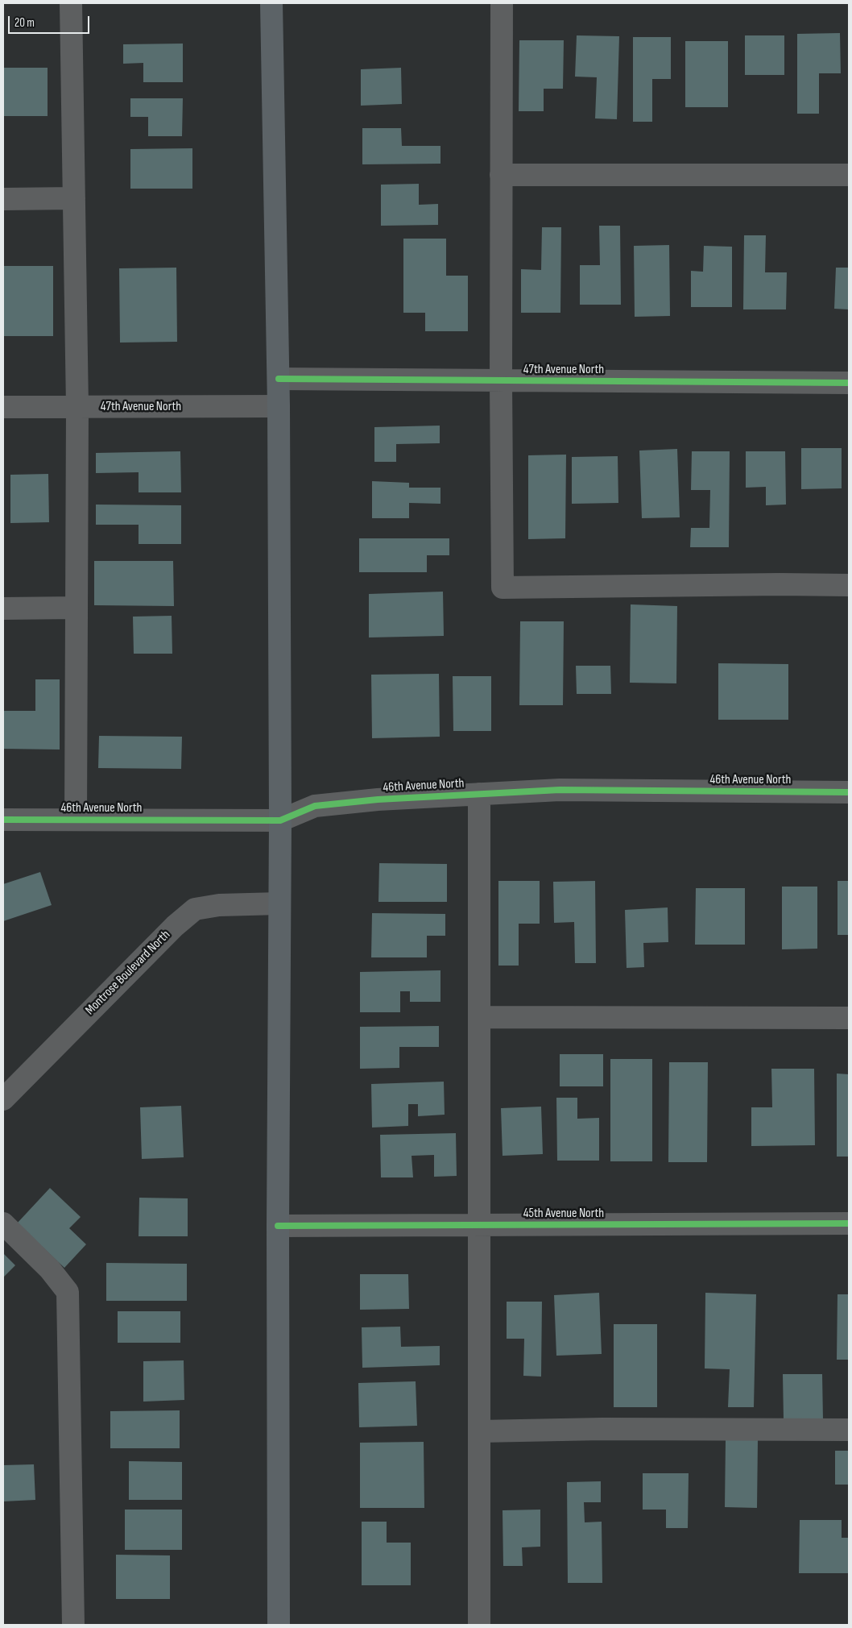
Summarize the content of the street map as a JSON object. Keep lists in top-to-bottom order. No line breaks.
{"streets":{"street":["47th Avenue North","46th Avenue North","Montrose Boulevard North","45th Avenue North"]},"scale_bar":"20 m"}
